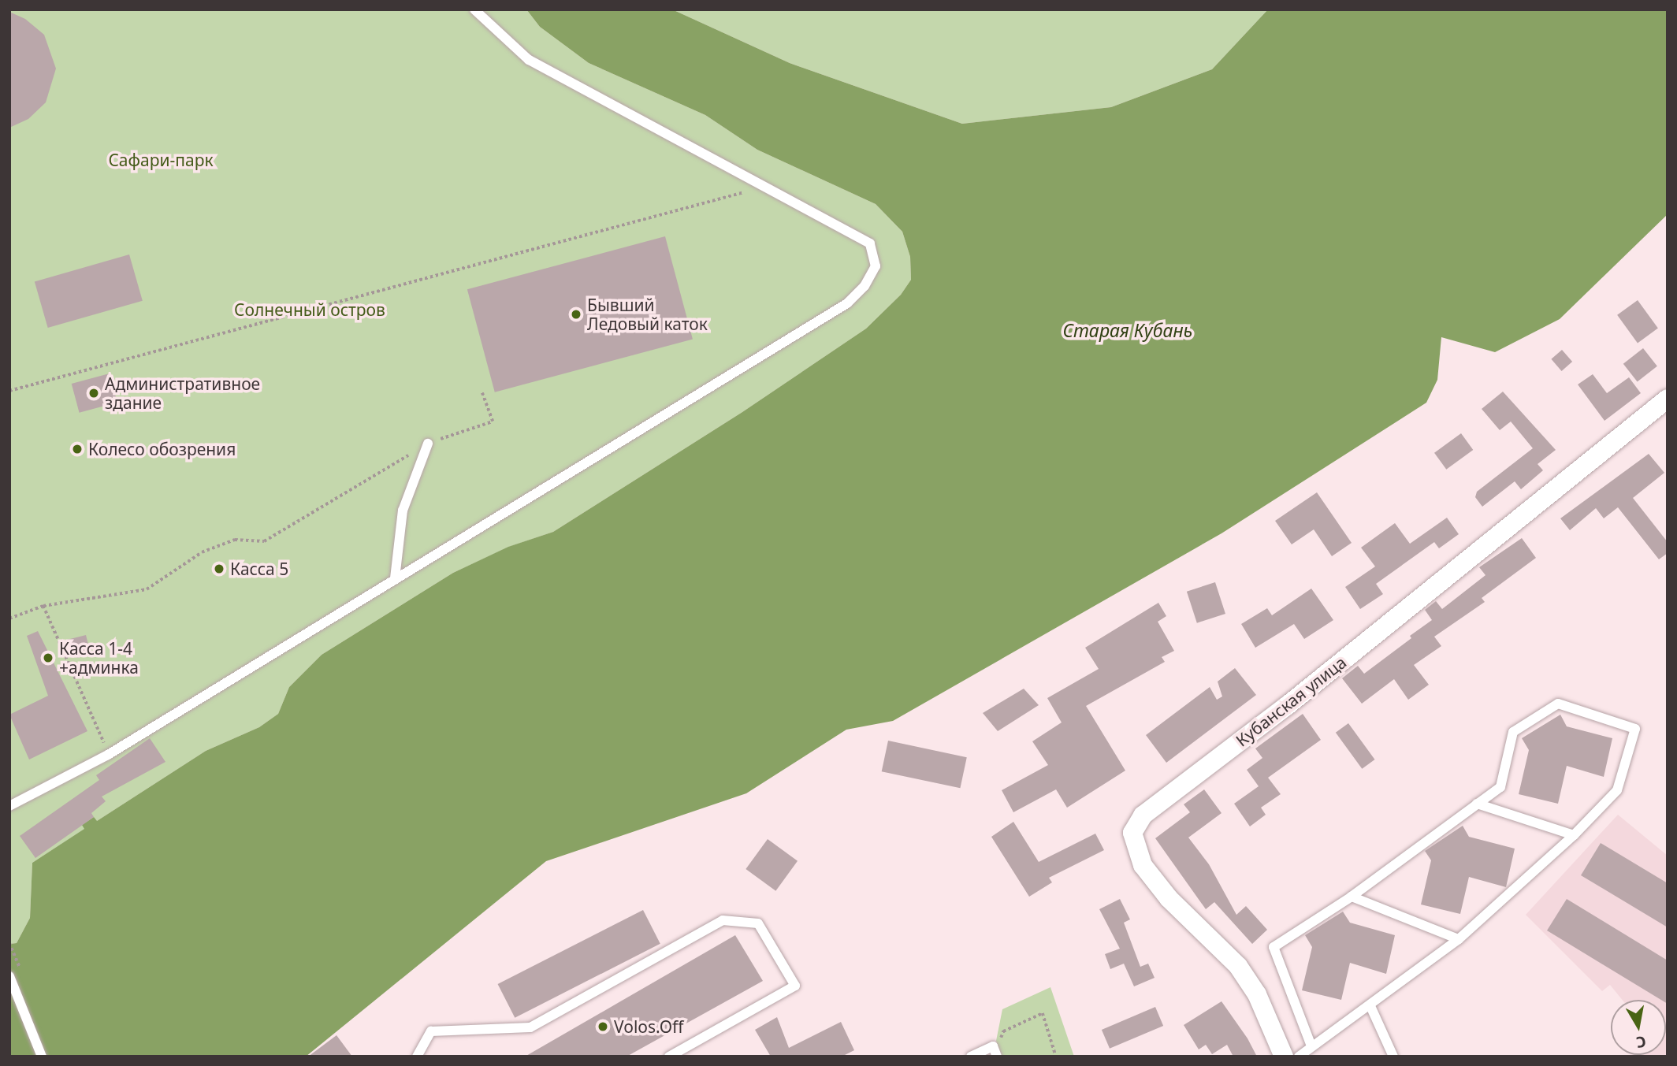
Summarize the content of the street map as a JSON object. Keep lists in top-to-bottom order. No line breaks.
{"streets":{"street":["Кубанская улица"]},"water":["Старая Кубань"],"parks":["Сафари-парк","Солнечный остров"],"places":["Бывший Ледовый каток","Административное здание","Колесо обозрения","Касса 5","Касса 1-4 +админка","Volos.Off"],"north":"bottom"}
